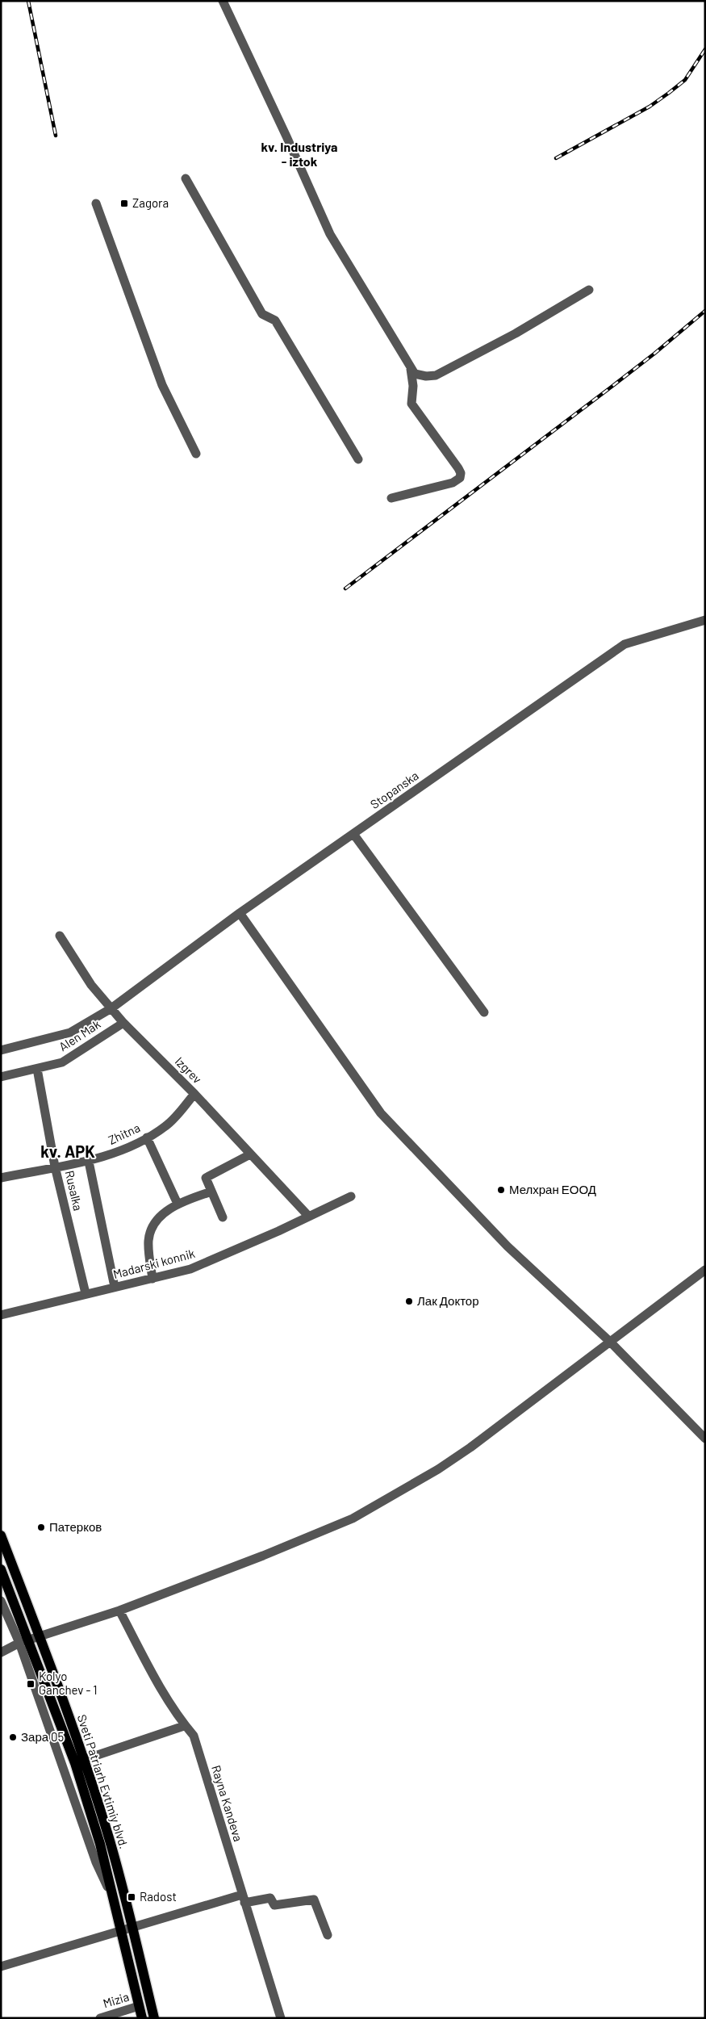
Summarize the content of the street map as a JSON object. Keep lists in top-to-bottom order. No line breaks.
{"streets":{"main road":["Sveti Patriarh Evtimiy blvd."],"street":["Stopanska","Alen Mak","Izgrev","Zhitna","Rusalka","Madarski konnik","Rayna Kandeva","Mizia"]},"crossings":[["Stopanska","Izgrev"],["Alen Mak","Izgrev"],["Alen Mak","Rusalka"],["Izgrev","Zhitna"],["Izgrev","Madarski konnik"],["Zhitna","Rusalka"],["Rusalka","Madarski konnik"],["Sveti Patriarh Evtimiy blvd.","Mizia"]],"districts":["kv. Industriya - iztok","kv. APK"],"places":{"transit":["Zagora","Kolyo Ganchev - 1","Radost"],"other":["Мелхран ЕООД","Лак Доктор","Патерков","Зара 05"]}}
